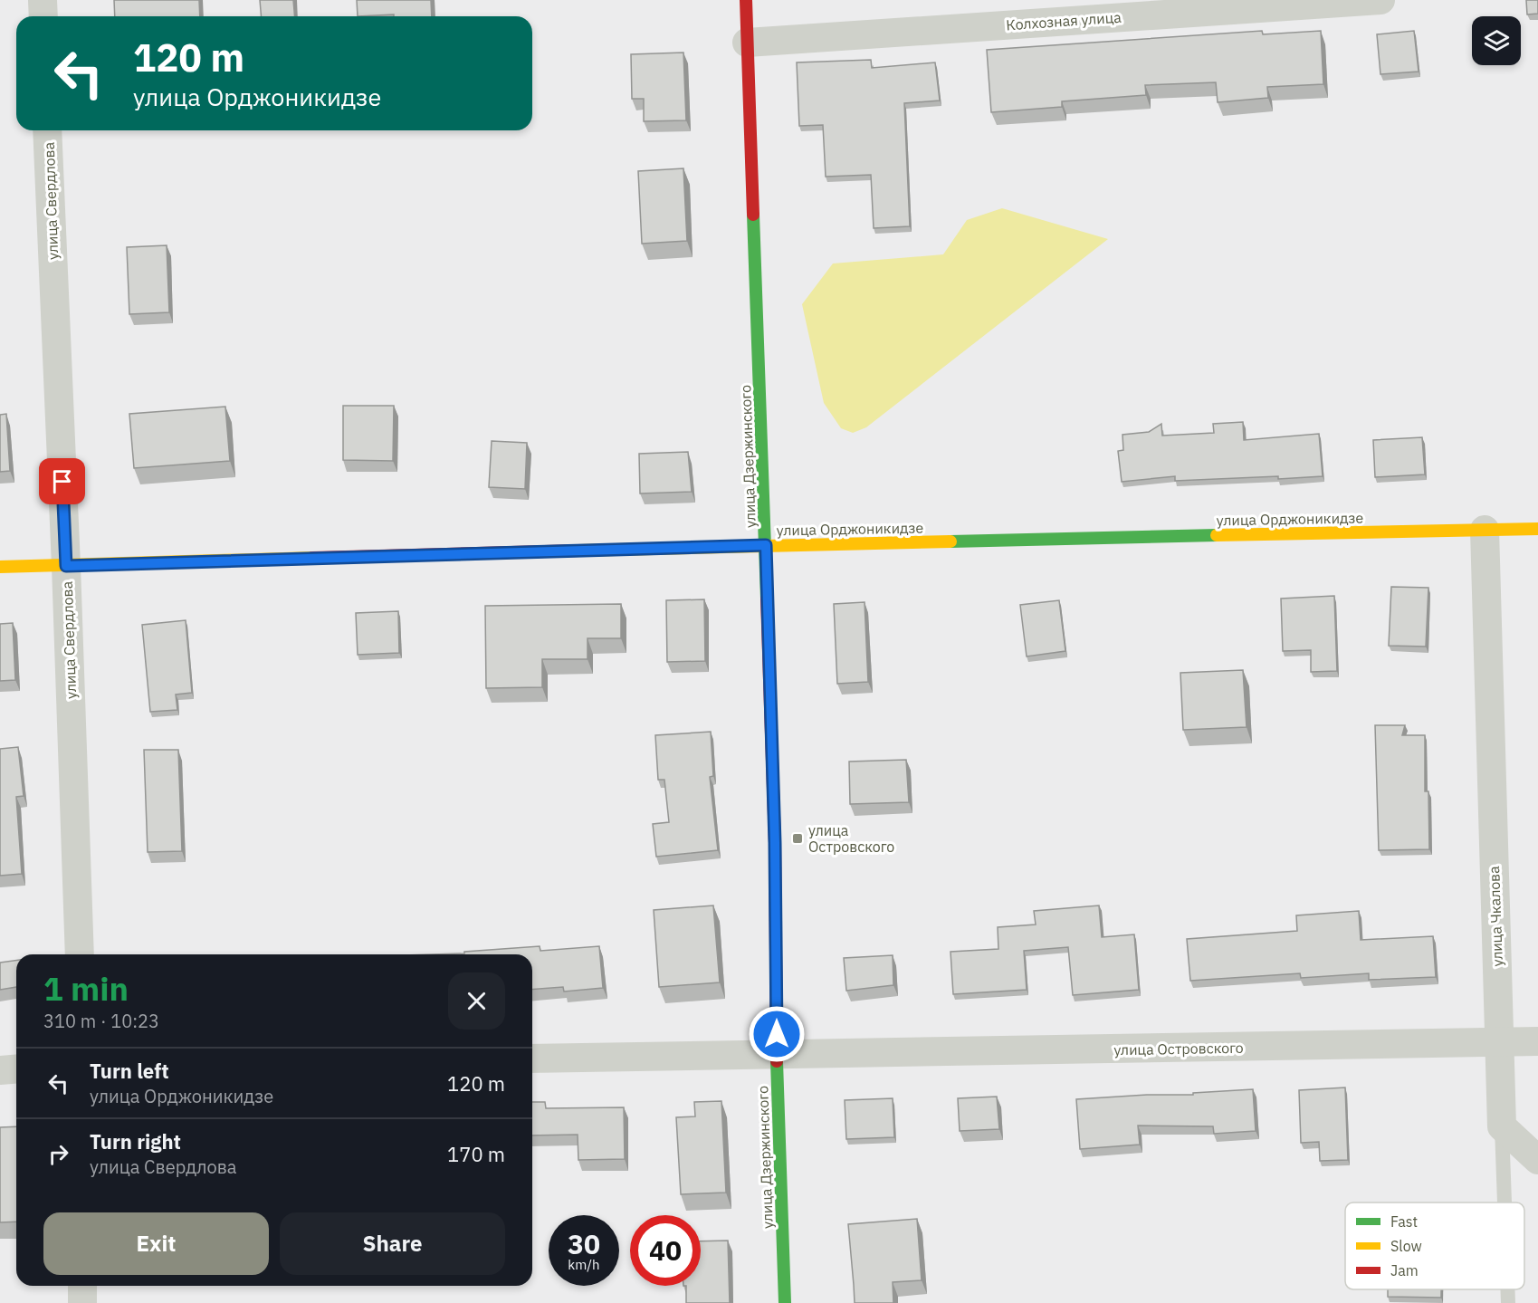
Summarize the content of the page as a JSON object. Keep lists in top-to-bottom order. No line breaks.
{"streets":{"street":["Колхозная улица","улица Свердлова","улица Дзержинского","улица Орджоникидзе","улица Чкалова","улица Островского"]},"crossings":[["Колхозная улица","улица Дзержинского"],["улица Свердлова","улица Орджоникидзе"],["улица Дзержинского","улица Орджоникидзе"],["улица Дзержинского","улица Островского"],["улица Орджоникидзе","улица Чкалова"],["улица Чкалова","улица Островского"]],"places":{"transit":["улица Островского"]},"legend":["Fast","Slow","Jam"],"page":{"turn":["120 m","улица Орджоникидзе"],"heading":["1 min","310 m · 10:23"],"list":[{"name":"Turn left","note":"улица Орджоникидзе","value":"120 m"},{"name":"Turn right","note":"улица Свердлова","value":"170 m"}],"buttons":["Exit","Share"],"speed":"30 km/h","limit":"40"}}
